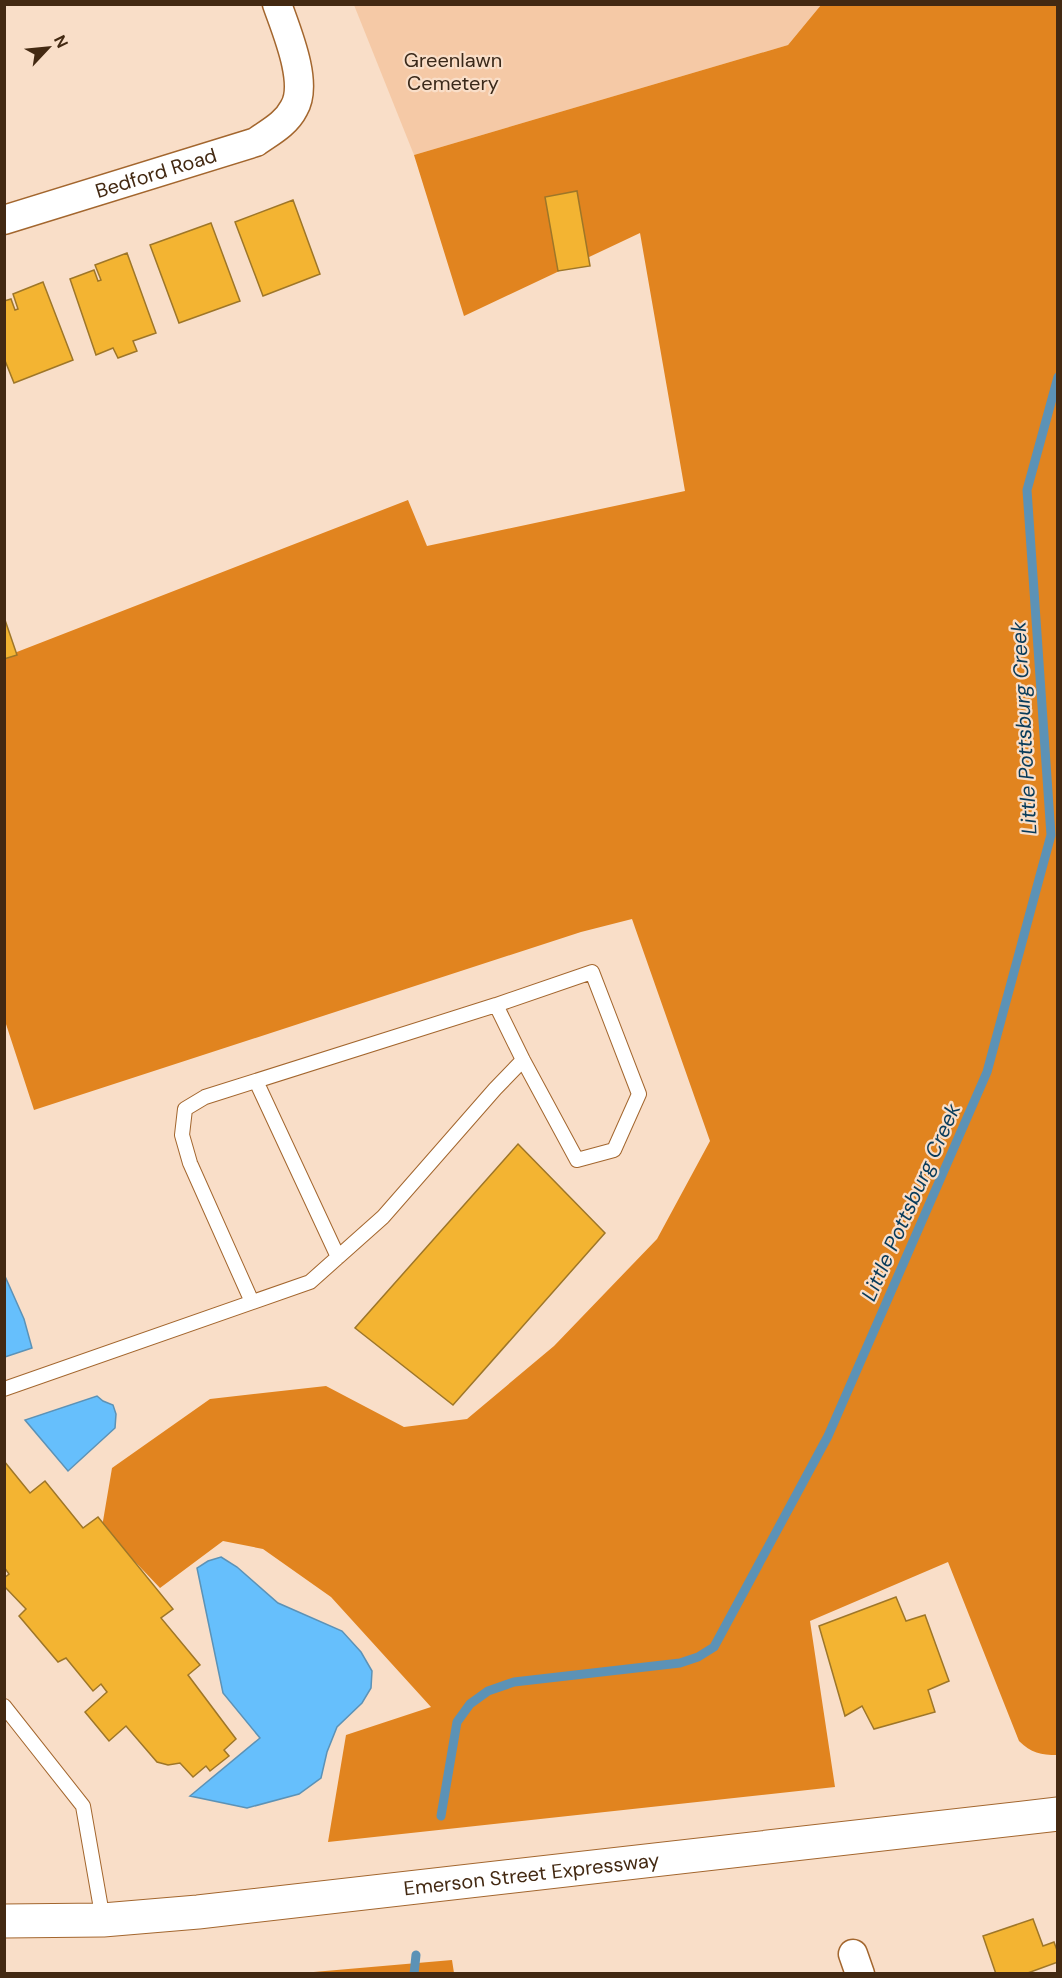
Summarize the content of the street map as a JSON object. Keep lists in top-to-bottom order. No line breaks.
{"streets":{"highway":["Emerson Street Expressway"],"street":["Bedford Road"]},"water":["Little Pottsburg Creek"],"parks":["Greenlawn Cemetery"],"north":"top right"}
